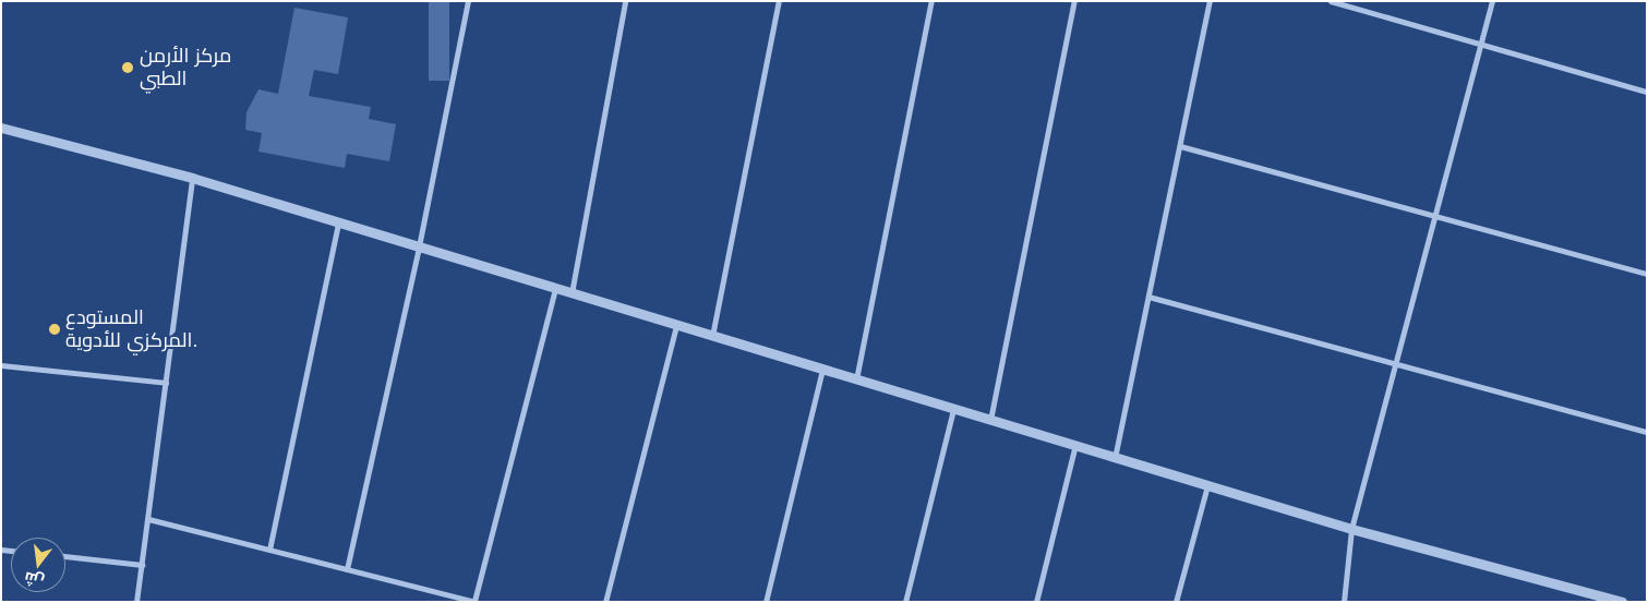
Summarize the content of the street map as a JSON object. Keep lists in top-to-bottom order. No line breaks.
{"places":["مركز الأرمن الطبي","المستودع المركزي للأدوية."],"north":"bottom"}
